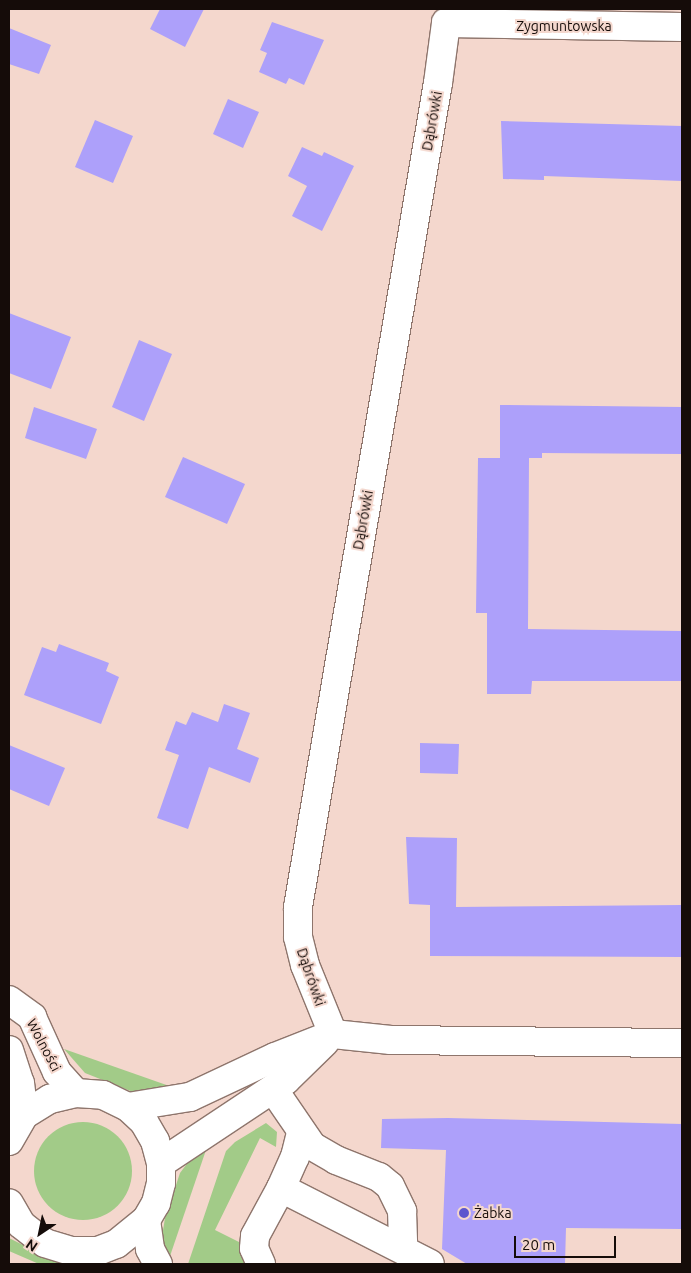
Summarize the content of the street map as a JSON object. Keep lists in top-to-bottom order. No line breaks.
{"streets":{"street":["Zygmuntowska","Dąbrówki","Wolności"]},"crossings":[["Zygmuntowska","Dąbrówki"]],"places":["Żabka"],"scale_bar":"20 m","north":"bottom left"}
